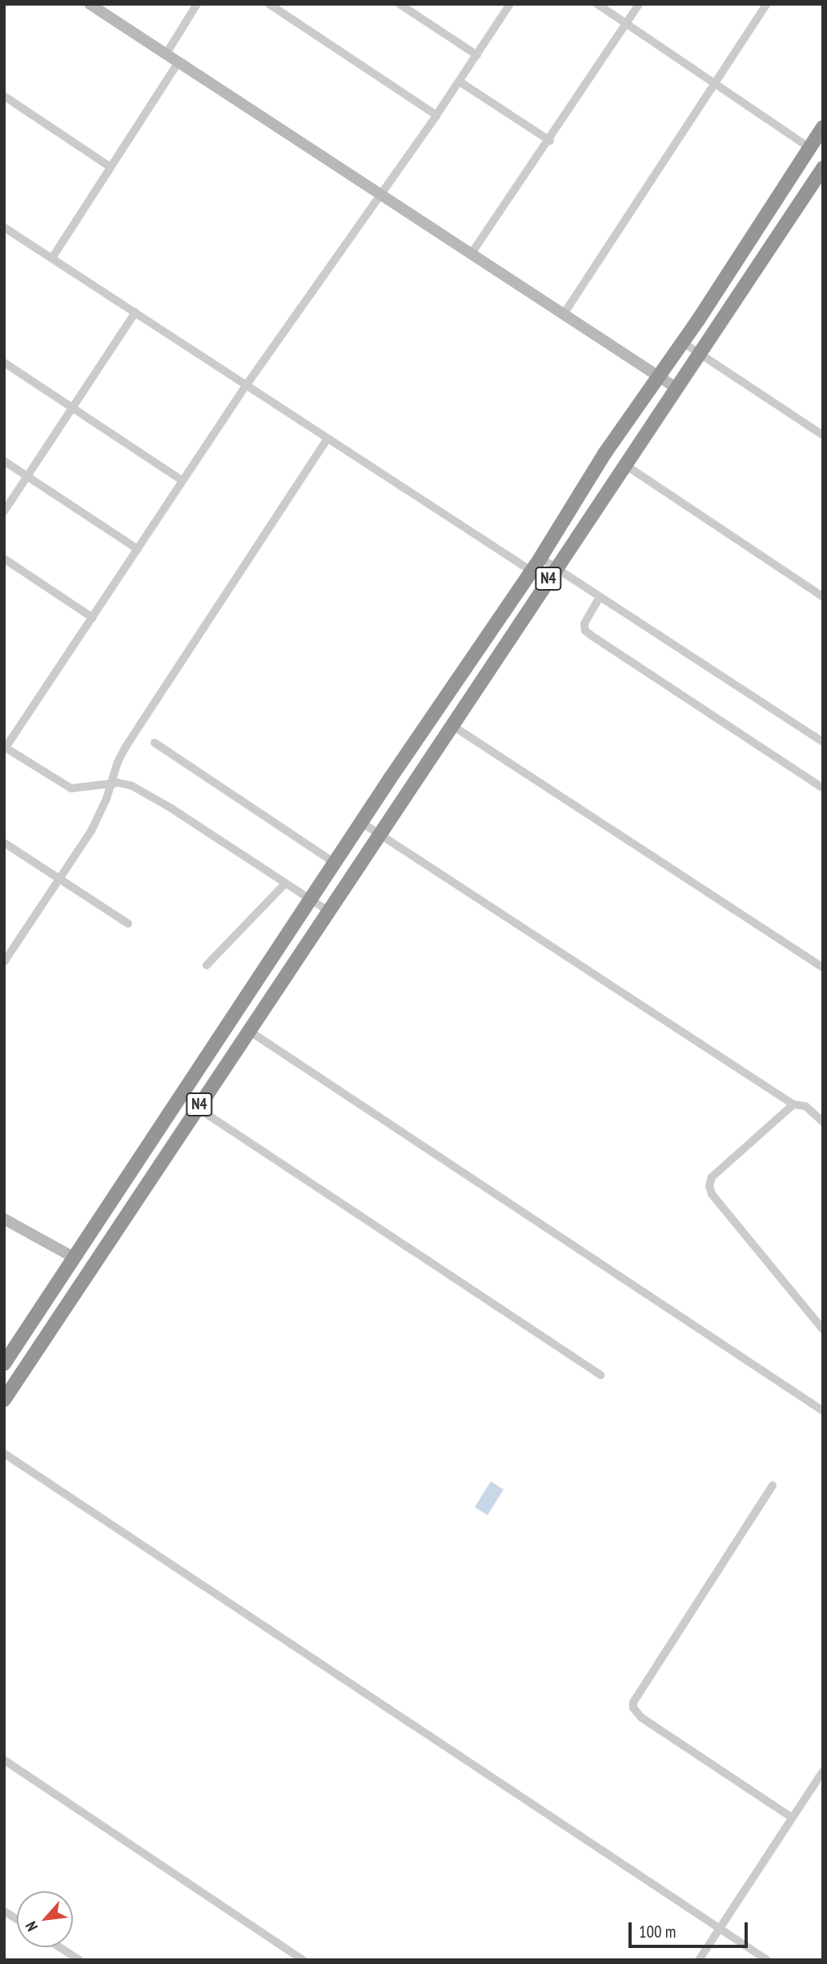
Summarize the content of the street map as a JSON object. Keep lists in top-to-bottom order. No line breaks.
{"streets":{"highway":["N4"]},"scale_bar":"100 m","north":"bottom left"}
